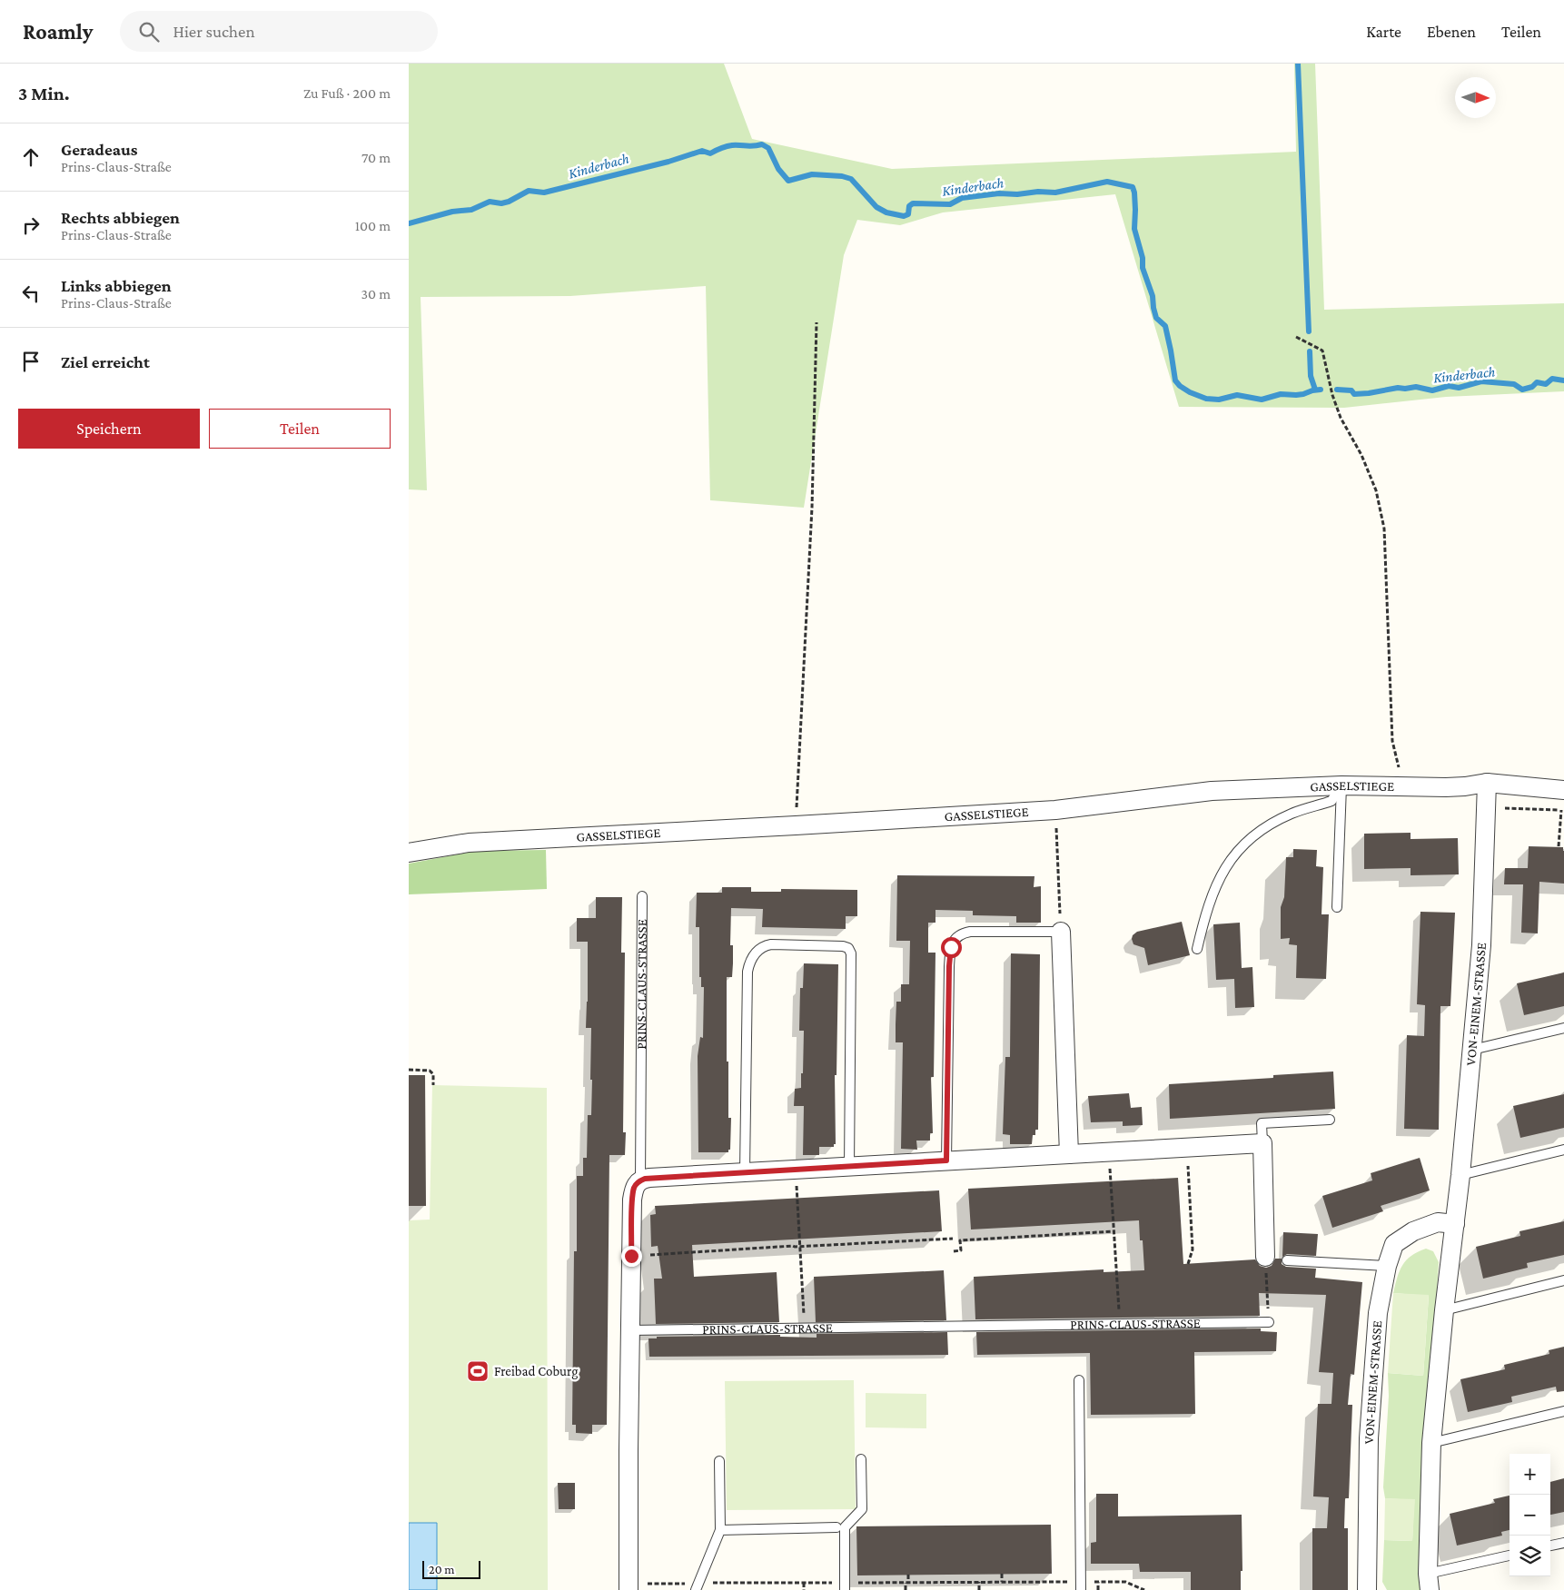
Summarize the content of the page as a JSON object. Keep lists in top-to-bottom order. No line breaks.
{"streets":{"street":["GASSELSTIEGE","PRINS-CLAUS-STRASSE","VON-EINEM-STRASSE"]},"crossings":[["GASSELSTIEGE","VON-EINEM-STRASSE"]],"water":["Kinderbach"],"places":{"sports":["Freibad Coburg"]},"scale_bar":"20 m","north":"right","page":{"header":"Roamly","search":"Hier suchen","nav":["Karte","Ebenen","Teilen"],"heading":["3 Min.","Zu Fuß · 200 m"],"list":[["Geradeaus","Prins-Claus-Straße","70 m"],["Rechts abbiegen","Prins-Claus-Straße","100 m"],["Links abbiegen","Prins-Claus-Straße","30 m"],"Ziel erreicht"],"buttons":["Speichern","Teilen"],"map_buttons":["+","−"],"scale":"20 m"}}
